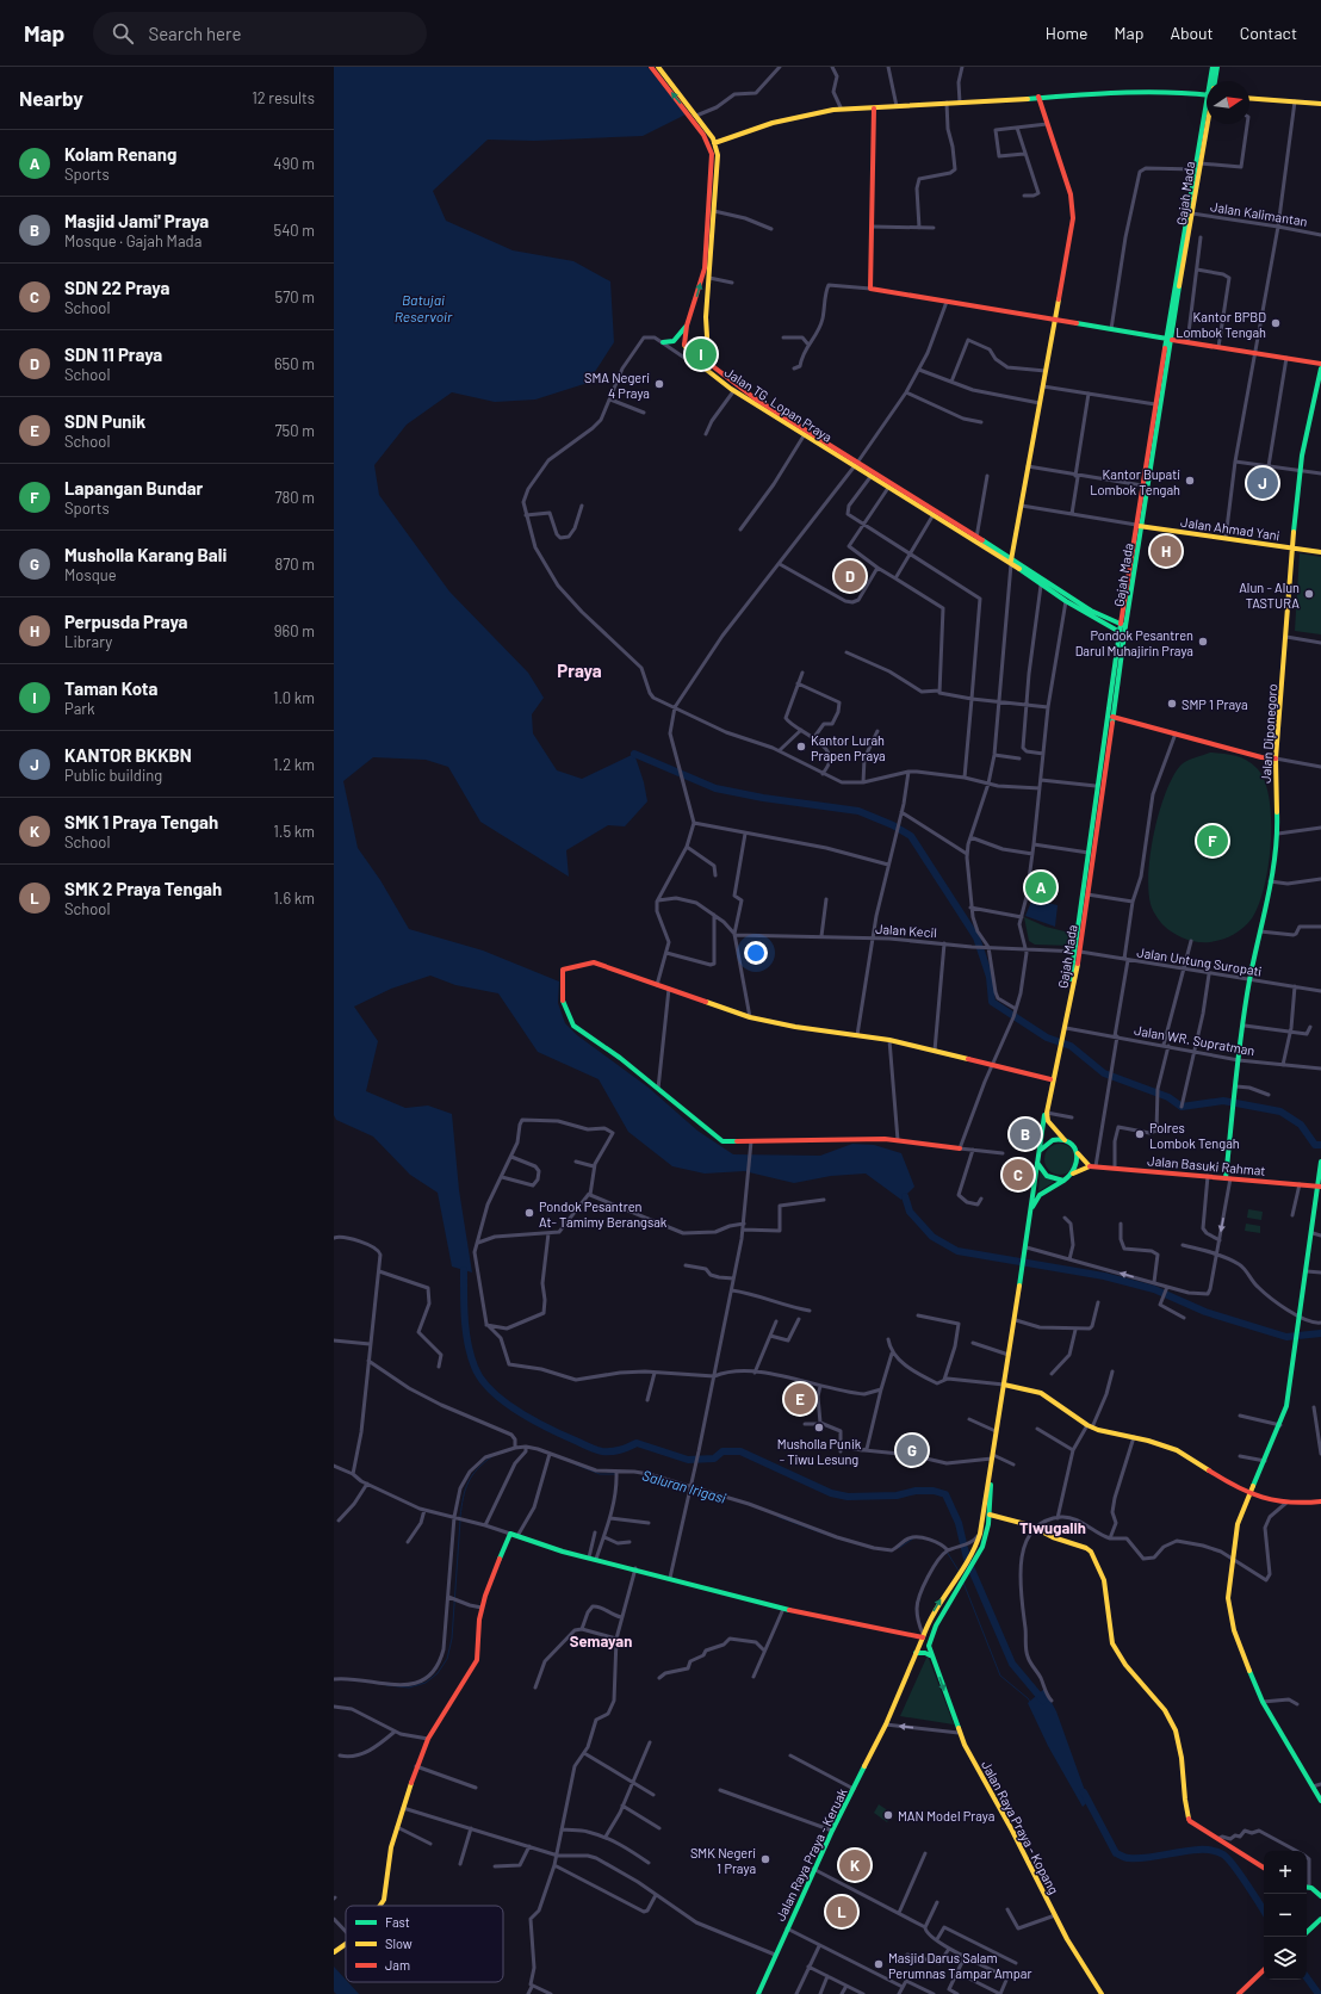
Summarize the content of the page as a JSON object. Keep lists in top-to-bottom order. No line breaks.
{"streets":{"main road":["Gajah Mada","Jalan TG. Lopan Praya","Jalan Ahmad Yani","Jalan Diponegoro","Jalan Basuki Rahmat","Jalan Raya Praya - Kopang","Jalan Raya Praya - Keruak"],"street":["Jalan Kalimantan","Jalan Kecil","Jalan Untung Suropati","Jalan WR. Supratman"]},"crossings":[["Gajah Mada","Jalan Kalimantan"],["Gajah Mada","Jalan TG. Lopan Praya"],["Gajah Mada","Jalan Ahmad Yani"],["Gajah Mada","Jalan Kecil"],["Gajah Mada","Jalan Untung Suropati"],["Gajah Mada","Jalan WR. Supratman"],["Jalan Ahmad Yani","Jalan Diponegoro"],["Jalan Diponegoro","Jalan Untung Suropati"],["Jalan Diponegoro","Jalan WR. Supratman"],["Jalan Diponegoro","Jalan Basuki Rahmat"],["Jalan Kecil","Jalan Untung Suropati"],["Jalan Raya Praya - Kopang","Jalan Raya Praya - Keruak"]],"districts":["Praya","Tiwugalih","Semayan"],"water":["Batujai Reservoir","Saluran Irigasi"],"places":["Kantor BPBD Lombok Tengah","SMA Negeri 4 Praya","Kantor Bupati Lombok Tengah","Alun - Alun TASTURA","Pondok Pesantren Darul Muhajirin Praya","SMP 1 Praya","Kantor Lurah Prapen Praya","Polres Lombok Tengah","Pondok Pesantren At- Tamimy Berangsak","Musholla Punik - Tiwu Lesung","MAN Model Praya","SMK Negeri 1 Praya","Masjid Darus Salam Perumnas Tampar Ampar"],"legend":["Fast","Slow","Jam"],"north":"right","page":{"header":"Map","search":"Search here","nav":["Home","Map","About","Contact"],"heading":["Nearby","12 results"],"list":[{"mark":"A","name":"Kolam Renang","note":"Sports","value":"490 m"},{"mark":"B","name":"Masjid Jami' Praya","note":"Mosque · Gajah Mada","value":"540 m"},{"mark":"C","name":"SDN 22 Praya","note":"School","value":"570 m"},{"mark":"D","name":"SDN 11 Praya","note":"School","value":"650 m"},{"mark":"E","name":"SDN Punik","note":"School","value":"750 m"},{"mark":"F","name":"Lapangan Bundar","note":"Sports","value":"780 m"},{"mark":"G","name":"Musholla Karang Bali","note":"Mosque","value":"870 m"},{"mark":"H","name":"Perpusda Praya","note":"Library","value":"960 m"},{"mark":"I","name":"Taman Kota","note":"Park","value":"1.0 km"},{"mark":"J","name":"KANTOR BKKBN","note":"Public building","value":"1.2 km"},{"mark":"K","name":"SMK 1 Praya Tengah","note":"School","value":"1.5 km"},{"mark":"L","name":"SMK 2 Praya Tengah","note":"School","value":"1.6 km"}],"pins":["I","J","H","D","F","A","B","C","E","G","K","L"],"map_buttons":["+","−"]}}
